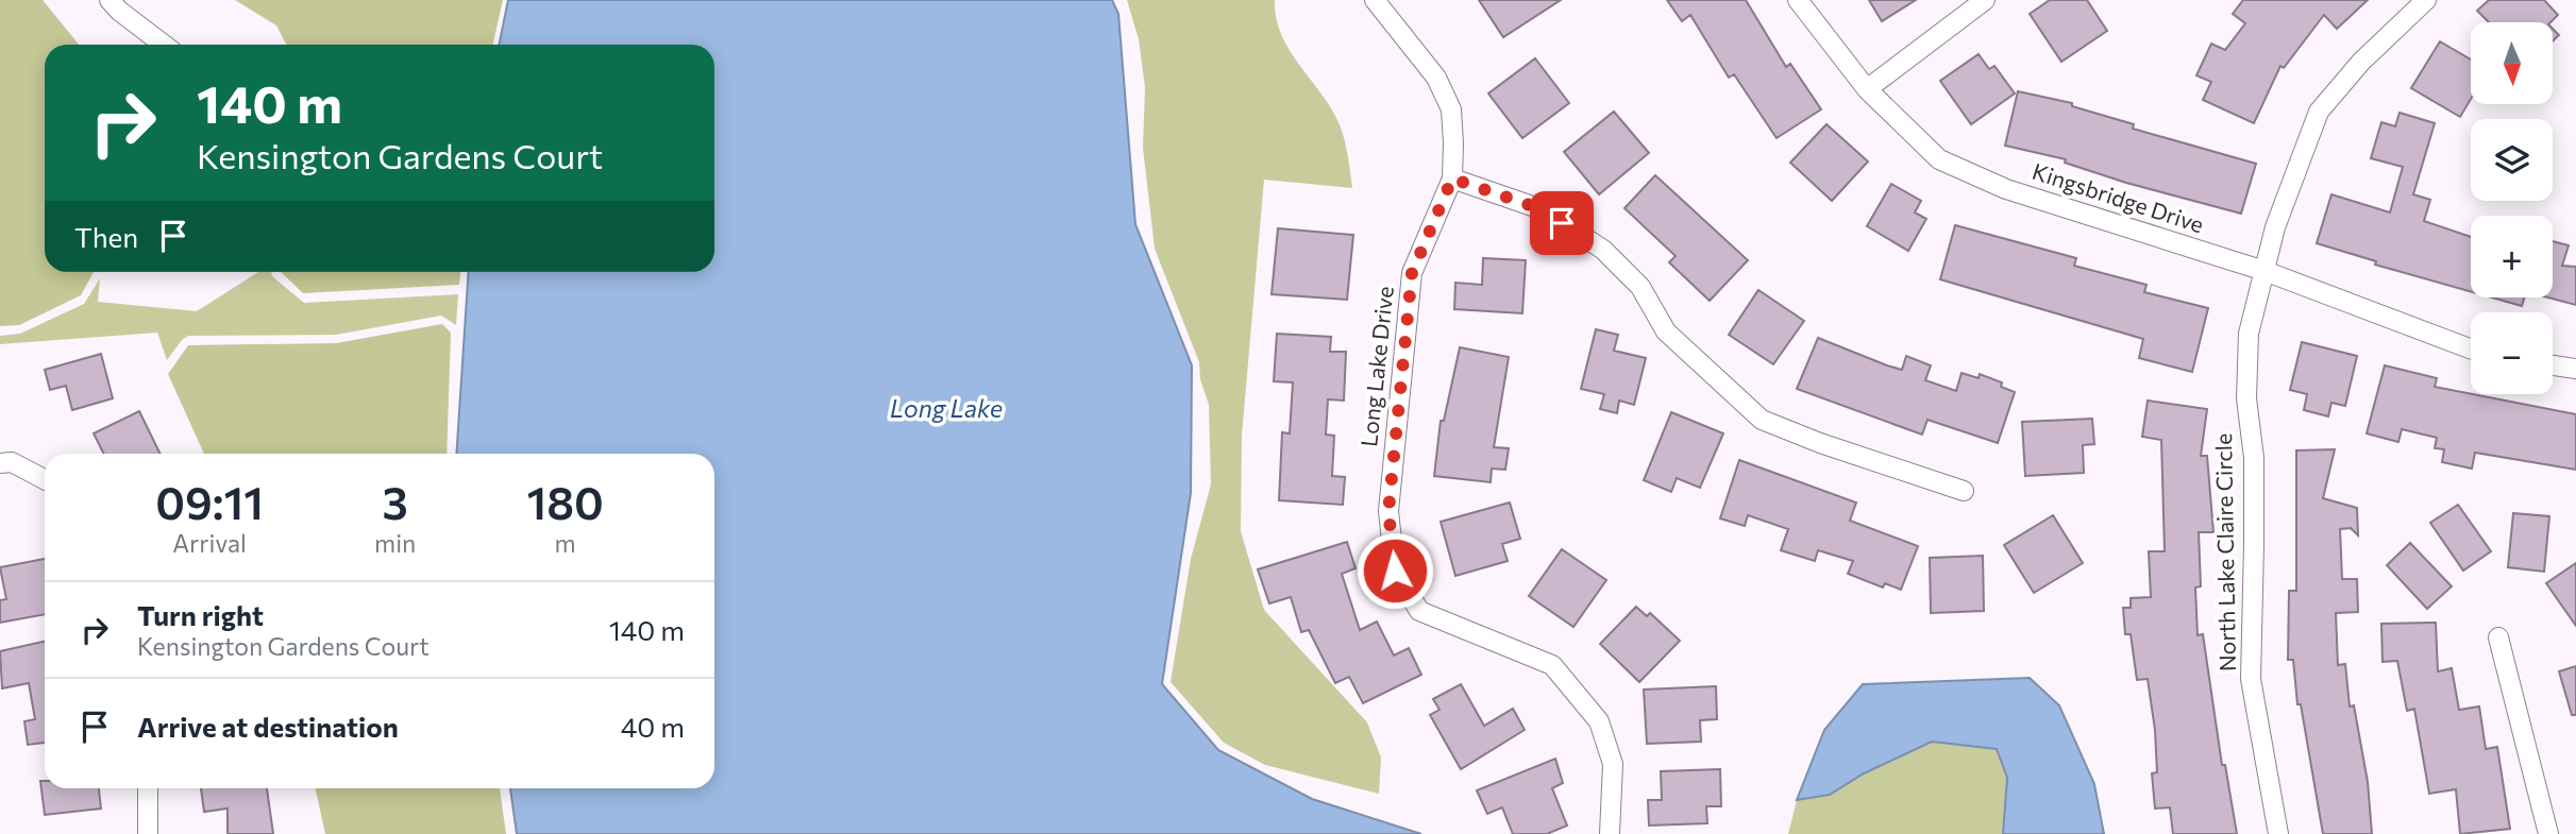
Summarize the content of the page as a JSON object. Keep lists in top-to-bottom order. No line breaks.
{"streets":{"street":["Kingsbridge Drive","Long Lake Drive","North Lake Claire Circle"]},"crossings":[["Kingsbridge Drive","North Lake Claire Circle"]],"water":["Long Lake"],"north":"bottom","page":{"map_buttons":["+","−"],"turn":["140 m","Kensington Gardens Court"],"then":"Then","eta":["09:11","Arrival","3","min","180","m"],"list":[{"name":"Turn right","note":"Kensington Gardens Court","value":"140 m"},{"name":"Arrive at destination","value":"40 m"}]}}
